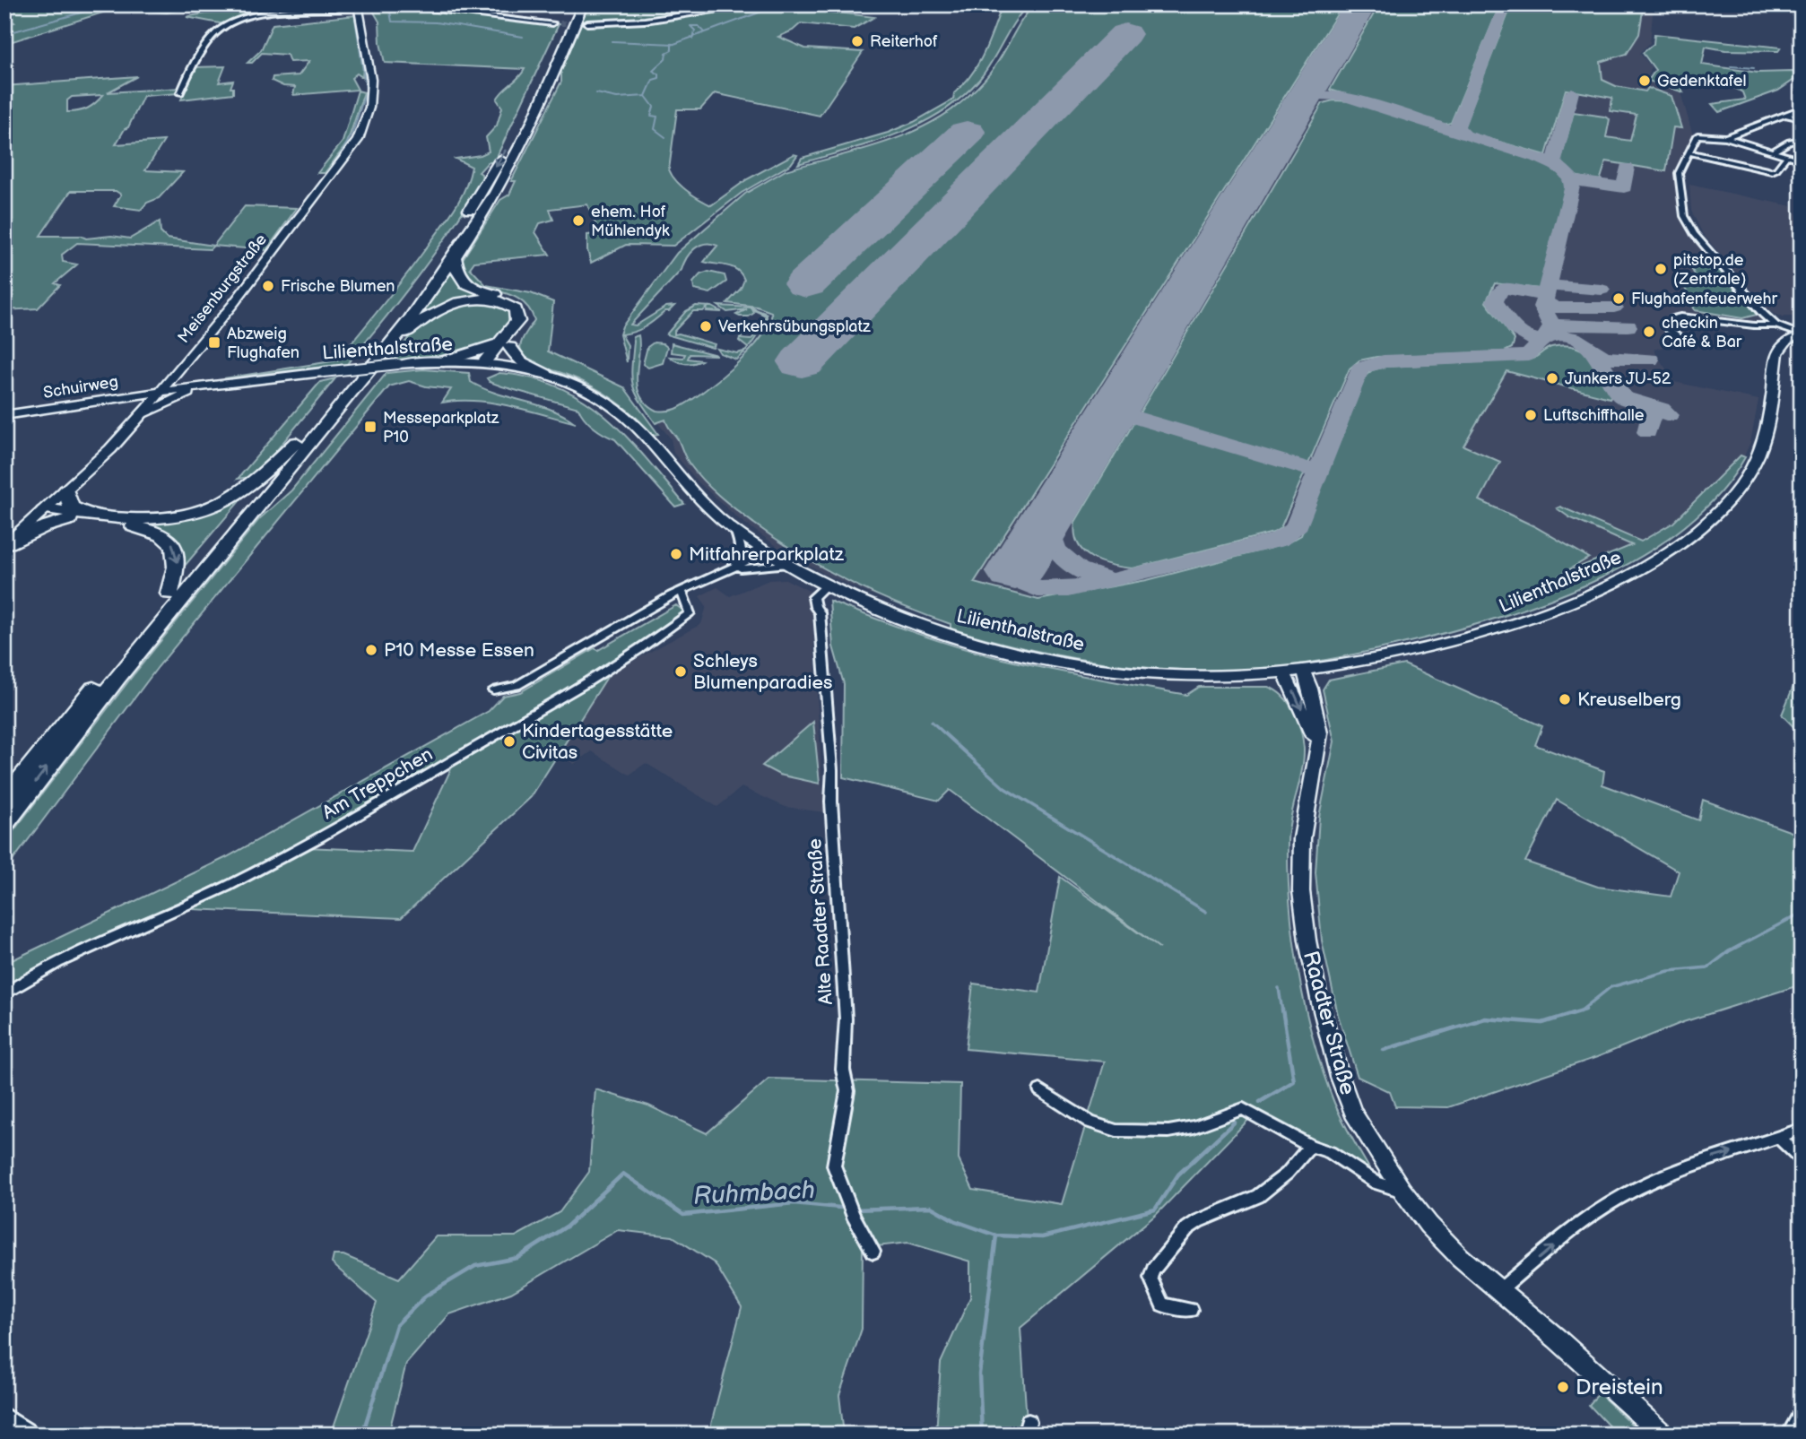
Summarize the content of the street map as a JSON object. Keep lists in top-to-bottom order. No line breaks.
{"streets":{"main road":["Meisenburgstraße","Lilienthalstraße","Schuirweg","Raadter Straße"],"street":["Am Treppchen","Alte Raadter Straße"]},"crossings":[["Meisenburgstraße","Lilienthalstraße"],["Meisenburgstraße","Schuirweg"],["Lilienthalstraße","Schuirweg"],["Lilienthalstraße","Alte Raadter Straße"],["Lilienthalstraße","Raadter Straße"]],"water":["Ruhmbach"],"places":{"other":["Reiterhof","Gedenktafel","ehem. Hof Mühlendyk","pitstop.de (Zentrale)","Frische Blumen","Flughafenfeuerwehr","Verkehrsübungsplatz","checkin Café & Bar","Junkers JU-52","Luftschiffhalle","Mitfahrerparkplatz","P10 Messe Essen","Schleys Blumenparadies","Kreuselberg","Kindertagesstätte Civitas","Dreistein"],"transit":["Abzweig Flughafen","Messeparkplatz P10"]}}
